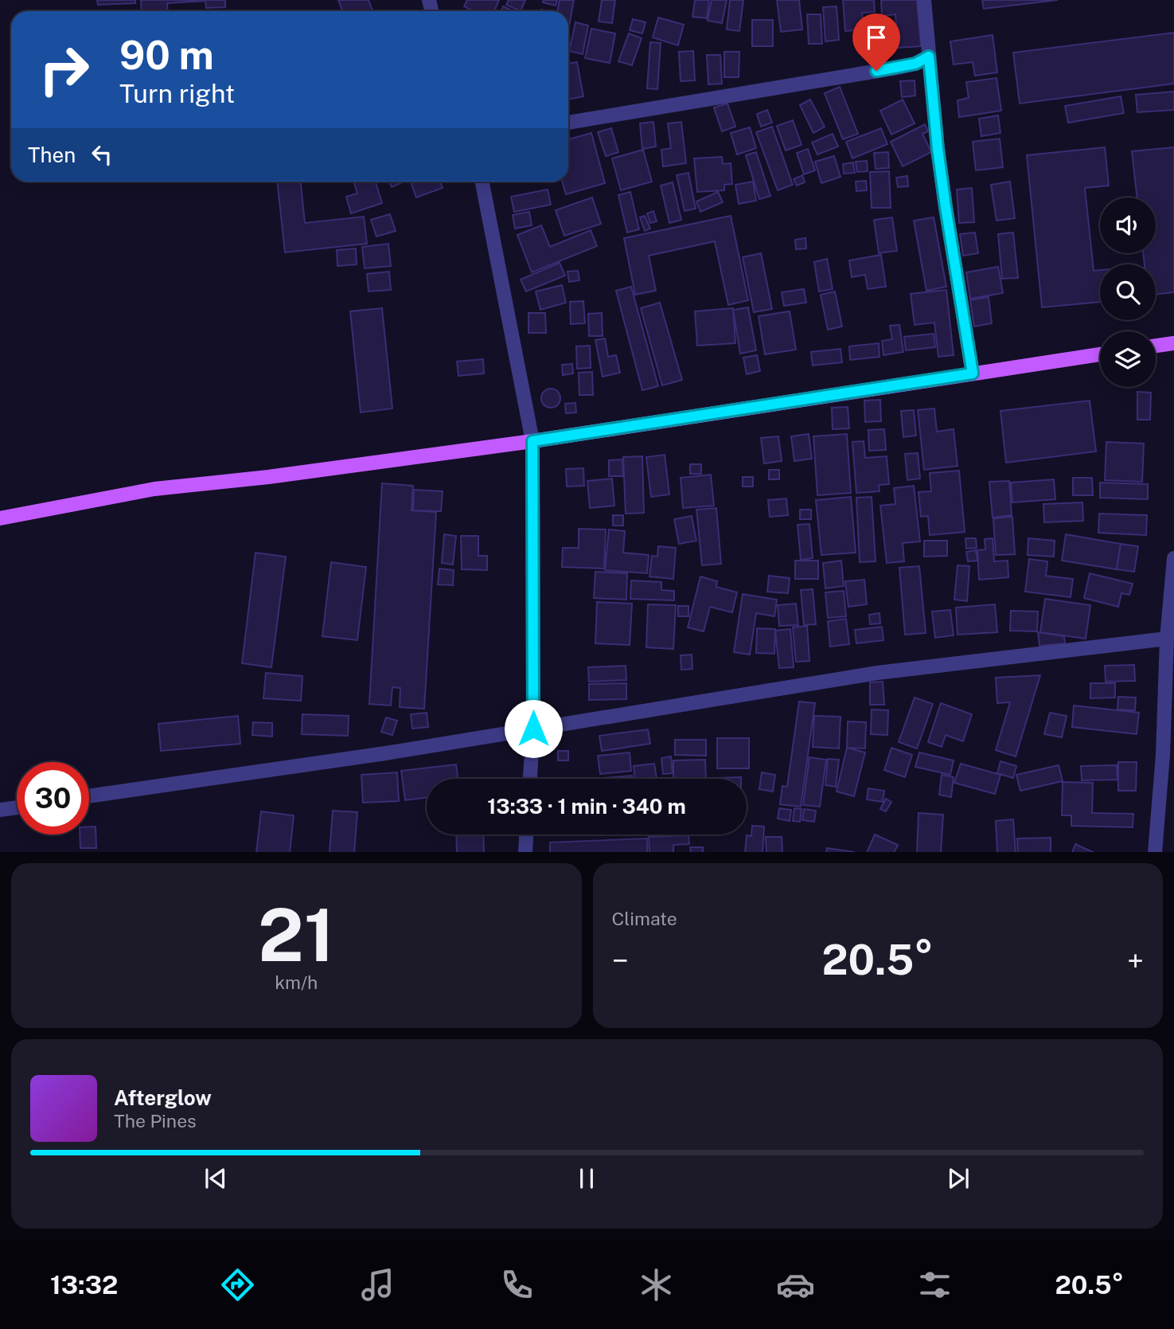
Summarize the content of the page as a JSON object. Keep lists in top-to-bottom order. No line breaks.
{"page":{"turn":["90 m","Turn right"],"then":"Then","limit":"30","trip":"13:33 · 1 min · 340 m","tile":[["21","km/h"],"Climate"],"heat":["−","20.5°","+"],"song":["Afterglow","The Pines"],"tabs":["13:32","20.5°"]}}
